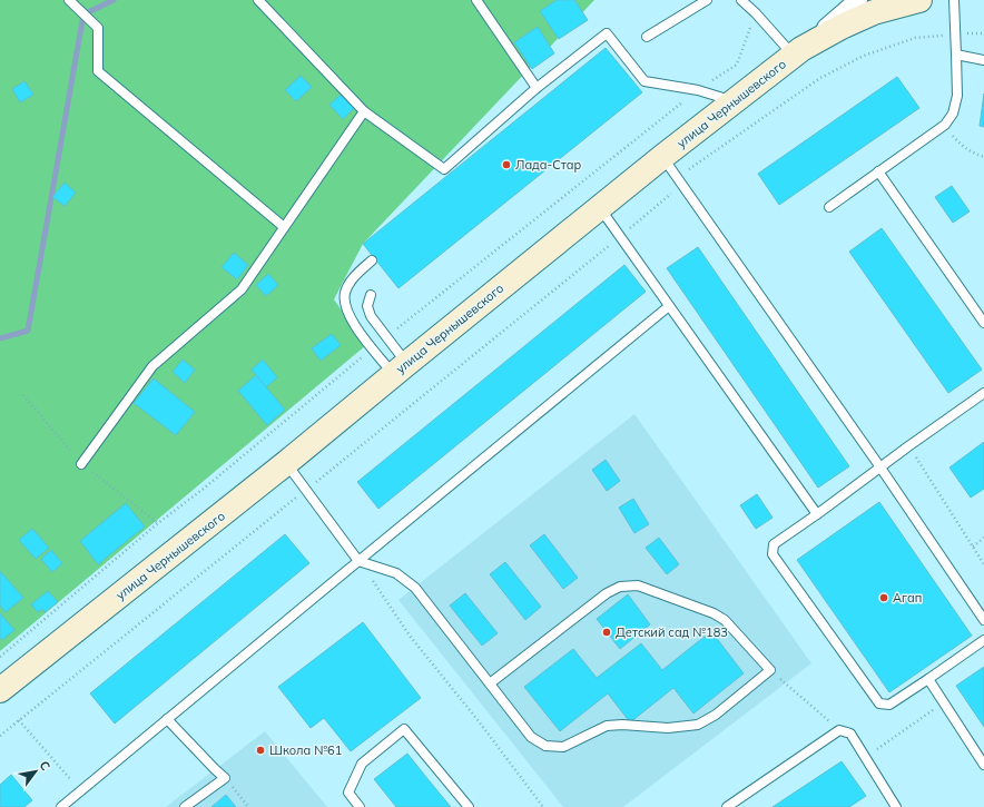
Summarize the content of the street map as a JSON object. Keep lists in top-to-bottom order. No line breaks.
{"streets":{"street":["улица Чернышевского"]},"places":["Лада-Стар","Агап","Детский сад №183","Школа №61"],"north":"top right"}
